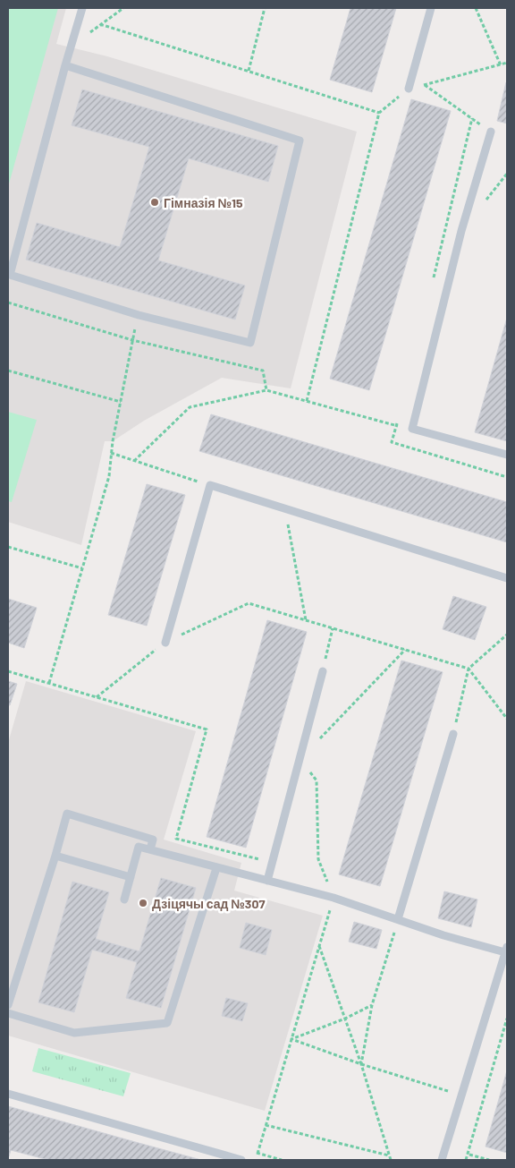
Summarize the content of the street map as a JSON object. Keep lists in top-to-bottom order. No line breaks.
{"places":["Гімназія №15","Дзіцячы сад №307"]}
